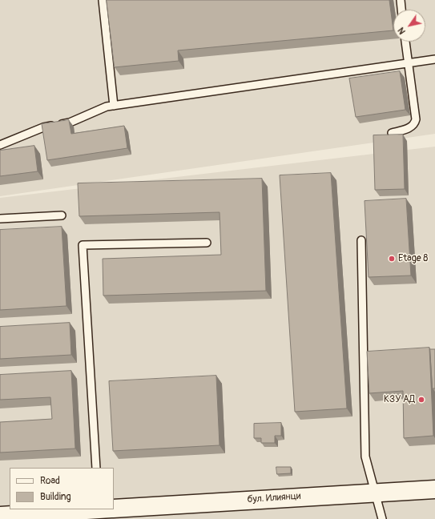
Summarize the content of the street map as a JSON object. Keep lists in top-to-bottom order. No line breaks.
{"streets":{"street":["бул. Илиянци"]},"places":["Etage 8","КЗУ АД"],"legend":["Road","Building"],"north":"bottom left"}
